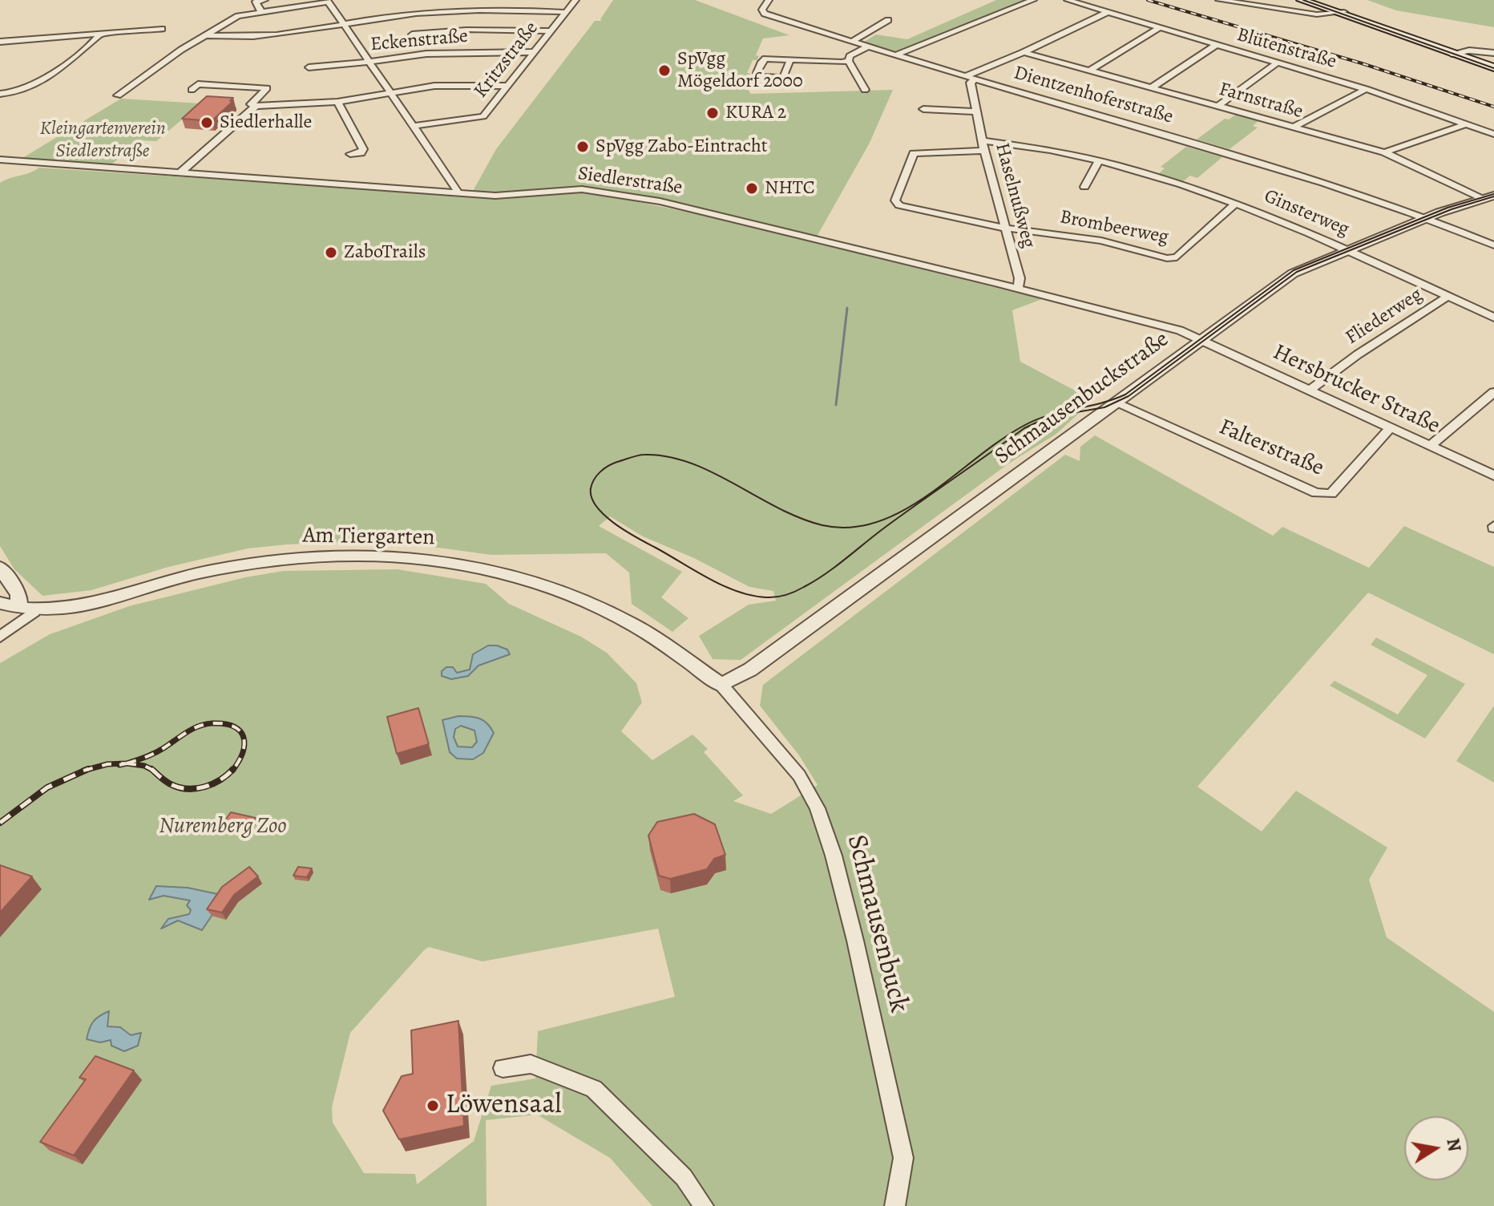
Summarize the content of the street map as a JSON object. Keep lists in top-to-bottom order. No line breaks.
{"streets":{"street":["Eckenstraße","Blütenstraße","Kritzstraße","Dientzenhoferstraße","Farnstraße","Siedlerstraße","Haselnußweg","Ginsterweg","Brombeerweg","Fliederweg","Hersbrucker Straße","Schmausenbuckstraße","Falterstraße","Am Tiergarten","Schmausenbuck"]},"crossings":[["Eckenstraße","Kritzstraße"],["Dientzenhoferstraße","Haselnußweg"],["Dientzenhoferstraße","Schmausenbuckstraße"],["Farnstraße","Schmausenbuckstraße"],["Siedlerstraße","Haselnußweg"],["Siedlerstraße","Hersbrucker Straße"],["Siedlerstraße","Schmausenbuckstraße"],["Haselnußweg","Ginsterweg"],["Haselnußweg","Brombeerweg"],["Ginsterweg","Brombeerweg"],["Ginsterweg","Fliederweg"],["Ginsterweg","Schmausenbuckstraße"],["Fliederweg","Hersbrucker Straße"],["Hersbrucker Straße","Schmausenbuckstraße"],["Hersbrucker Straße","Falterstraße"],["Schmausenbuckstraße","Falterstraße"],["Schmausenbuckstraße","Am Tiergarten"],["Schmausenbuckstraße","Schmausenbuck"],["Am Tiergarten","Schmausenbuck"]],"parks":["Kleingartenverein Siedlerstraße","Nuremberg Zoo"],"places":["SpVgg Mögeldorf 2000","KURA 2","Siedlerhalle","SpVgg Zabo-Eintracht","NHTC","ZaboTrails","Löwensaal"],"north":"right"}
